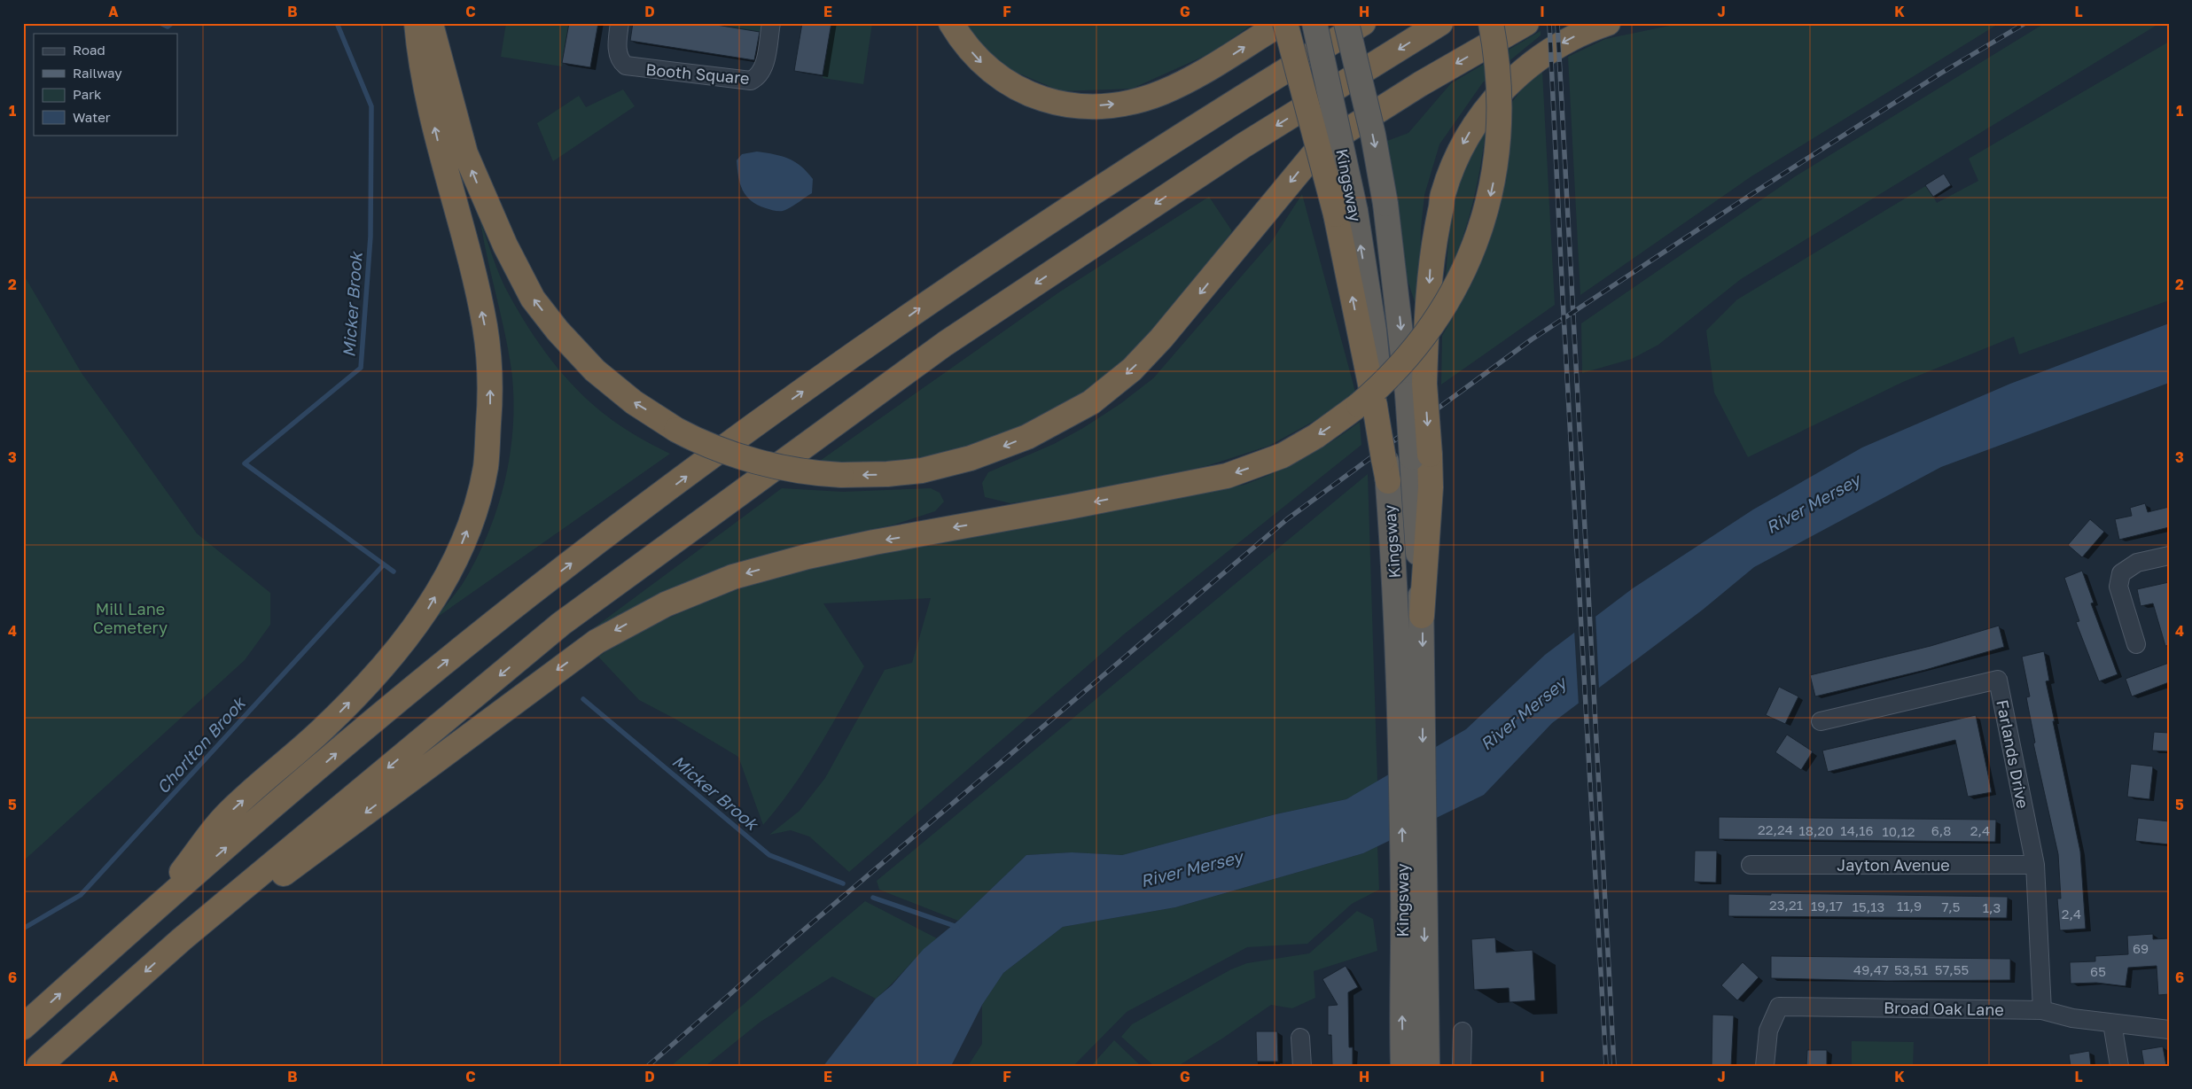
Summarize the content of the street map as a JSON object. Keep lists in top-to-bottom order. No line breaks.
{"streets":{"highway":["Kingsway"],"street":["Booth Square","Farlands Drive","Jayton Avenue","Broad Oak Lane"]},"crossings":[["Farlands Drive","Jayton Avenue"],["Farlands Drive","Broad Oak Lane"]],"water":["Micker Brook","River Mersey","Chorlton Brook"],"parks":["Mill Lane Cemetery"],"house_numbers":["22,24","18,20","14,16","6,8","2,4","10,12","23,21","19,17","11,9","15,13","7,5","1,3","2,4","69","49,47","53,51","57,55","65"],"legend":["Road","Railway","Park","Water"],"grid":{"columns":["A","B","C","D","E","F","G","H","I","J","K","L"],"rows":["1","2","3","4","5","6"]}}
